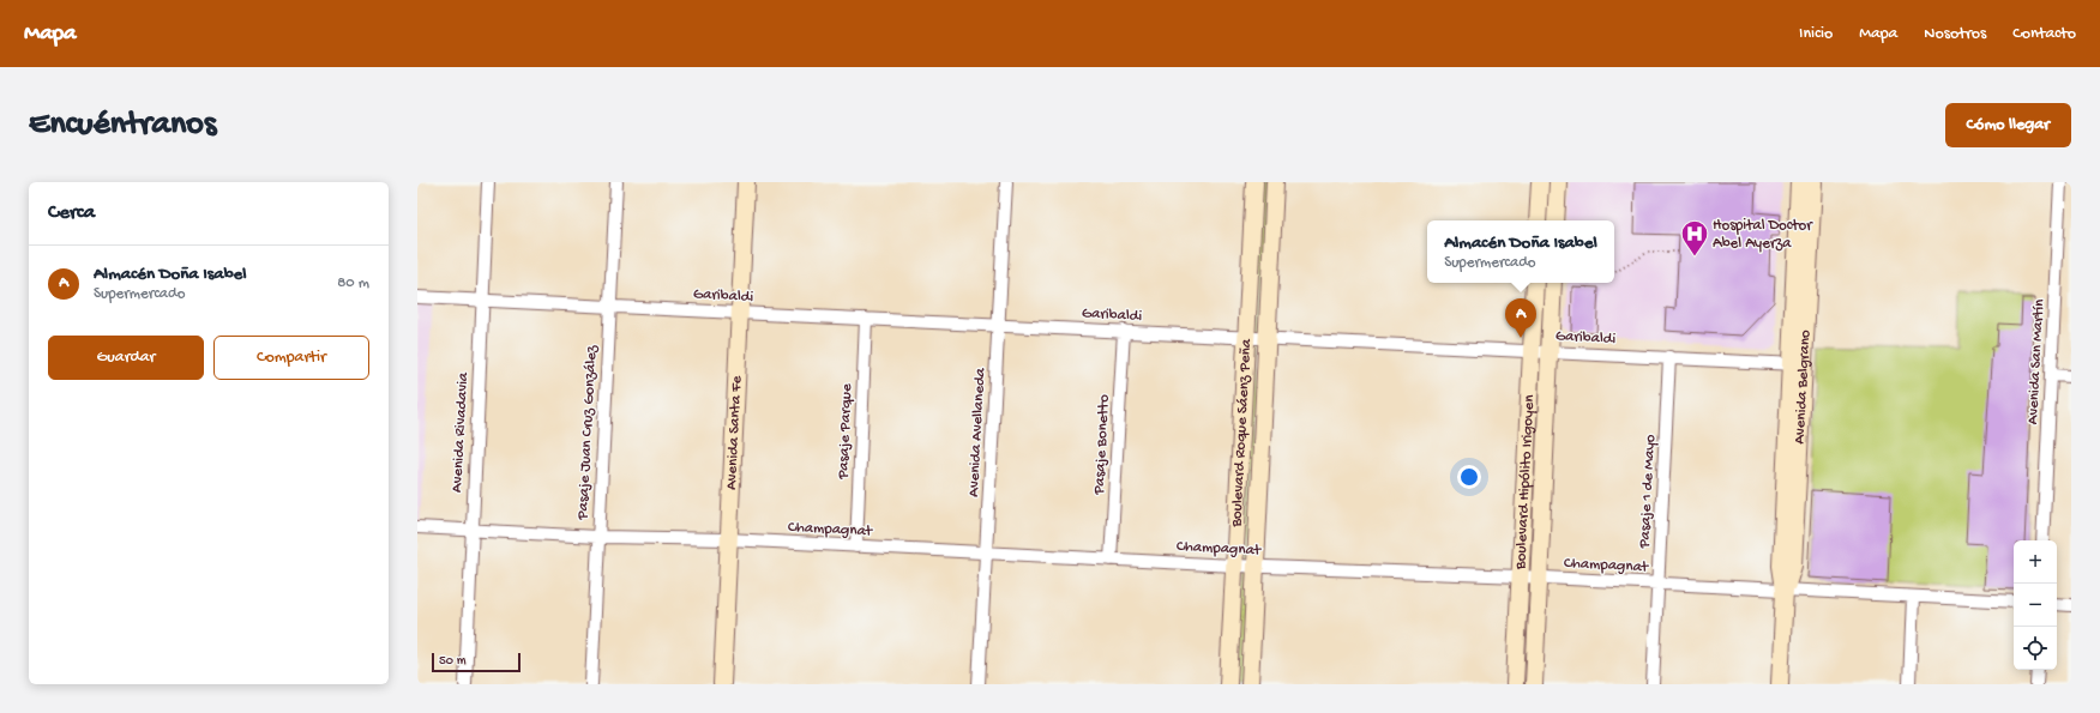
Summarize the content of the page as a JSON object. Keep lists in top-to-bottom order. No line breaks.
{"streets":{"street":["Garibaldi","Avenida San Martín","Avenida Belgrano","Pasaje Parque","Avenida Rivadavia","Pasaje Juan Cruz González","Avenida Santa Fe","Avenida Avellaneda","Boulevard Roque Sáenz Peña","Pasaje Bonetto","Boulevard Hipólito Irigoyen","Pasaje 1 de Mayo","Champagnat"]},"crossings":[["Garibaldi","Avenida Belgrano"],["Garibaldi","Pasaje Parque"],["Garibaldi","Avenida Rivadavia"],["Garibaldi","Pasaje Juan Cruz González"],["Garibaldi","Avenida Santa Fe"],["Garibaldi","Avenida Avellaneda"],["Garibaldi","Boulevard Roque Sáenz Peña"],["Garibaldi","Pasaje Bonetto"],["Garibaldi","Boulevard Hipólito Irigoyen"],["Garibaldi","Pasaje 1 de Mayo"],["Avenida Belgrano","Champagnat"],["Pasaje Parque","Champagnat"],["Avenida Rivadavia","Champagnat"],["Pasaje Juan Cruz González","Champagnat"],["Avenida Santa Fe","Champagnat"],["Avenida Avellaneda","Champagnat"],["Boulevard Roque Sáenz Peña","Champagnat"],["Pasaje Bonetto","Champagnat"],["Boulevard Hipólito Irigoyen","Champagnat"],["Pasaje 1 de Mayo","Champagnat"]],"places":{"hospital":["Hospital Doctor Abel Ayerza"]},"scale_bar":"50 m","page":{"header":"Mapa","nav":["Inicio","Mapa","Nosotros","Contacto"],"buttons":["Cómo llegar",["Guardar","Compartir"]],"title":"Encuéntranos","heading":"Cerca","popup":["Almacén Doña Isabel","Supermercado"],"list":[{"mark":"A","name":"Almacén Doña Isabel","note":"Supermercado","value":"80 m"}],"pins":"A","map_buttons":["+","−"],"scale":"50 m"}}
